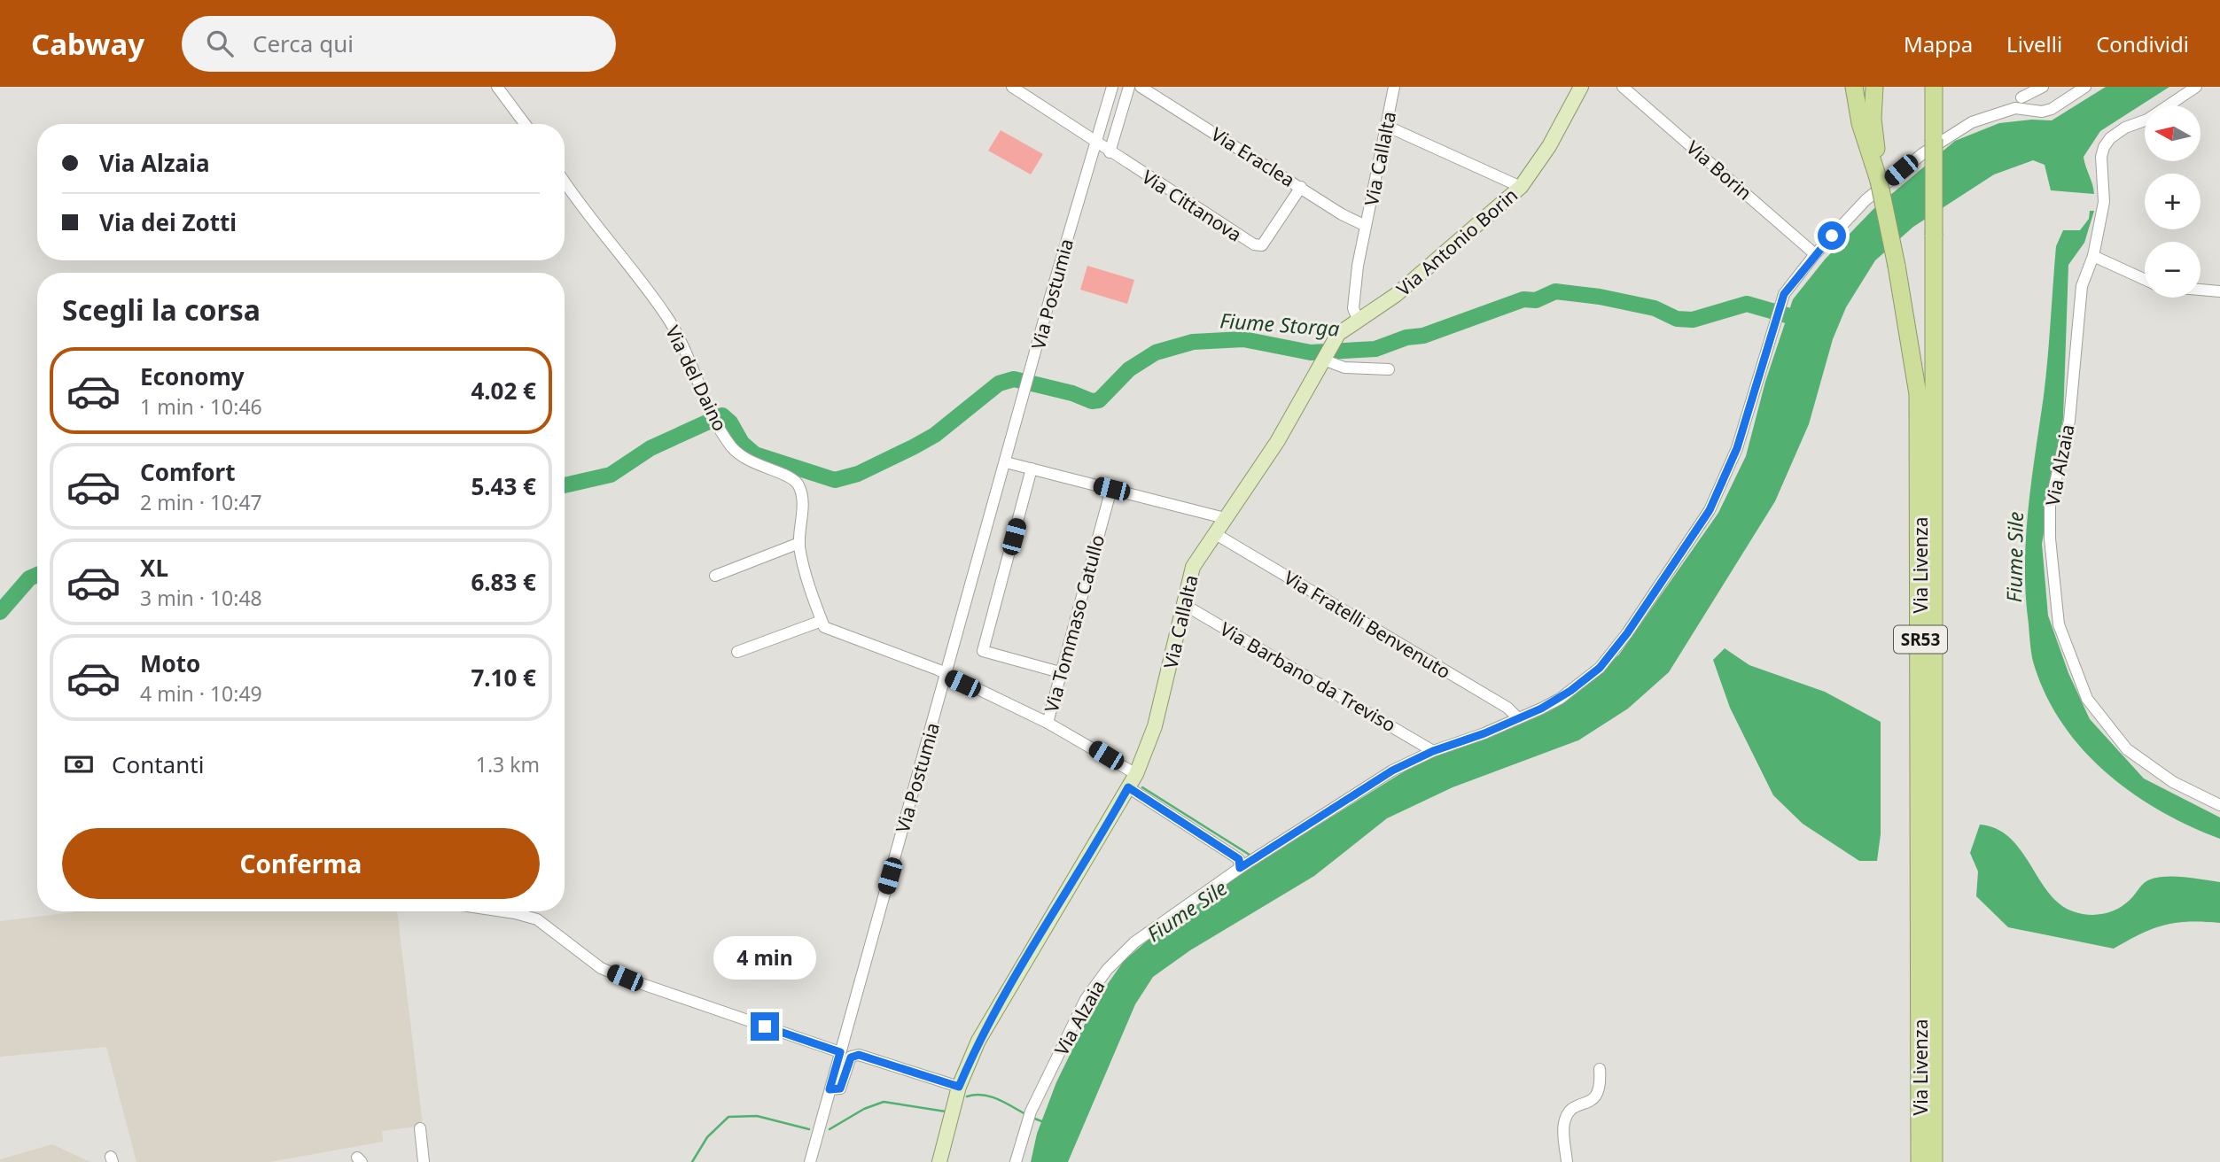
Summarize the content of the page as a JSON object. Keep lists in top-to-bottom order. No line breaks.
{"streets":{"highway":["Via Livenza","SR53"],"main road":["Via Callalta","Via Antonio Borin"],"street":["Via Eraclea","Via Borin","Via Cittanova","Via Postumia","Via del Daino","Via Alzaia","Via Tommaso Catullo","Via Fratelli Benvenuto","Via Barbano da Treviso"]},"crossings":[["Via Eraclea","Via Callalta"],["Via Eraclea","Via Cittanova"],["Via Callalta","Via Antonio Borin"],["Via Callalta","Via Fratelli Benvenuto"],["Via Callalta","Via Barbano da Treviso"],["Via Borin","Via Alzaia"],["Via Cittanova","Via Postumia"],["Via Alzaia","Via Fratelli Benvenuto"],["Via Alzaia","Via Barbano da Treviso"]],"water":["Fiume Storga","Fiume Sile"],"north":"left","page":{"header":"Cabway","search":"Cerca qui","nav":["Mappa","Livelli","Condividi"],"map_buttons":["+","−"],"banner":["Via Alzaia","Via dei Zotti"],"heading":"Scegli la corsa","list":[{"name":"Economy","note":"1 min · 10:46","value":"4.02 €"},{"name":"Comfort","note":"2 min · 10:47","value":"5.43 €"},{"name":"XL","note":"3 min · 10:48","value":"6.83 €"},{"name":"Moto","note":"4 min · 10:49","value":"7.10 €"}],"pay":["Contanti","1.3 km"],"buttons":"Conferma","bubble":"4 min"}}
